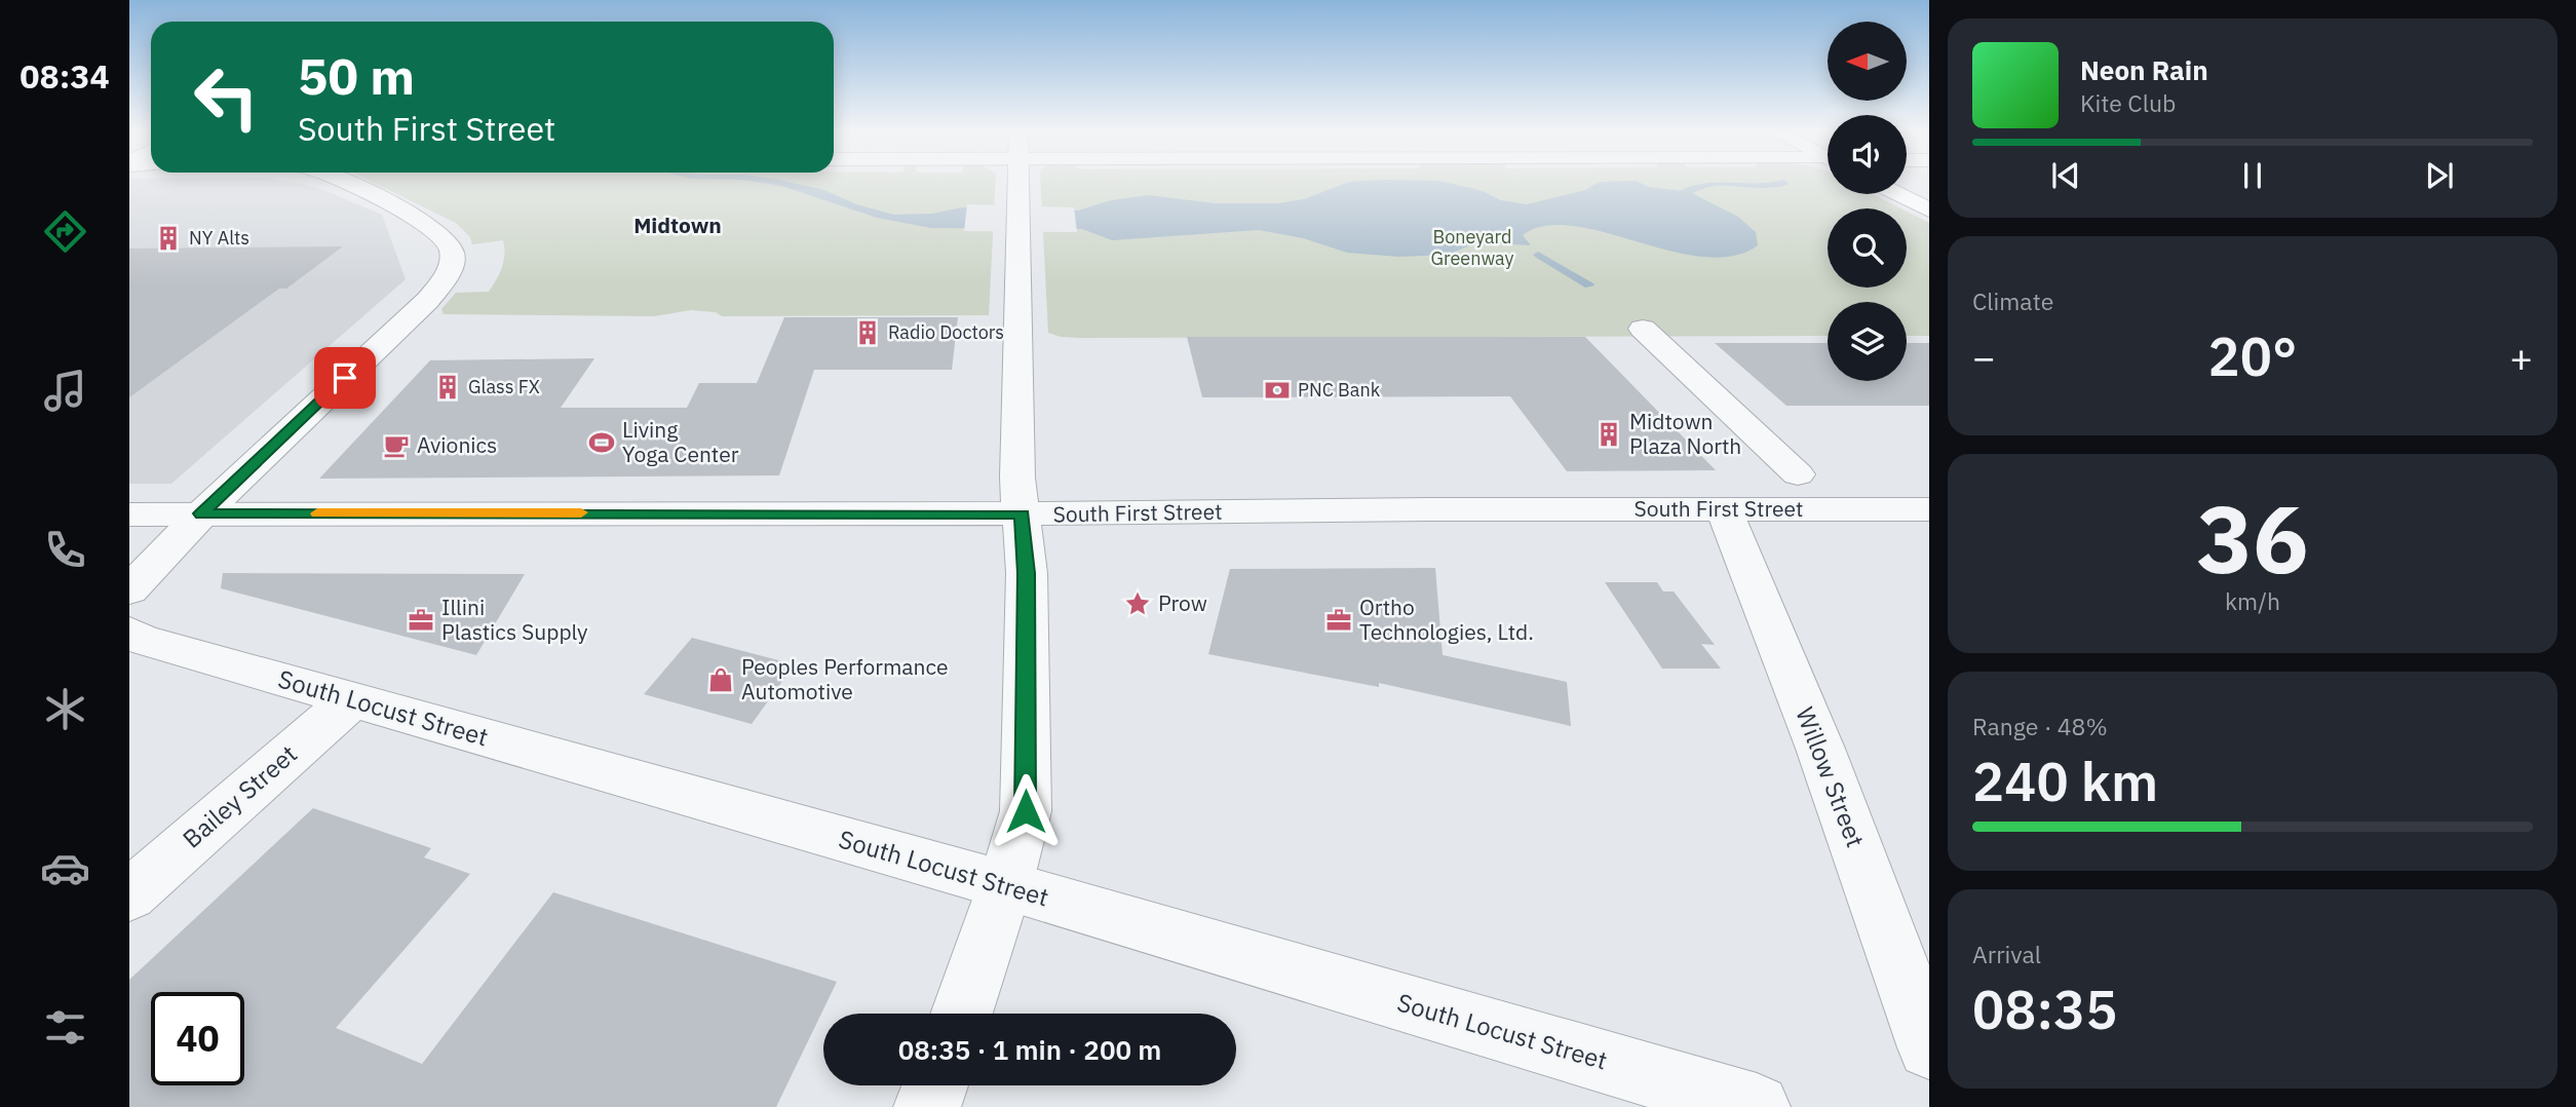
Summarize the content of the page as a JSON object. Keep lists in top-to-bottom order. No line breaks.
{"streets":{"street":["South First Street","South Locust Street","Willow Street","Bailey Street"]},"crossings":[["South First Street","Willow Street"],["South Locust Street","Bailey Street"]],"districts":["Midtown"],"parks":["Boneyard Greenway"],"places":{"building":["NY Alts","Radio Doctors","Glass FX","Midtown Plaza North"],"bank":["PNC Bank"],"sports":["Living Yoga Center"],"cafe":["Avionics"],"place":["Prow"],"office":["Illini Plastics Supply","Ortho Technologies, Ltd."],"shop":["Peoples Performance Automotive"]},"north":"left","page":{"tabs":"08:34","turn":["50 m","South First Street"],"song":["Neon Rain","Kite Club"],"tile":["Climate",["36","km/h"],["Range · 48%","240 km"],["Arrival","08:35"]],"heat":["−","20°","+"],"limit":"40","trip":"08:35 · 1 min · 200 m"}}
